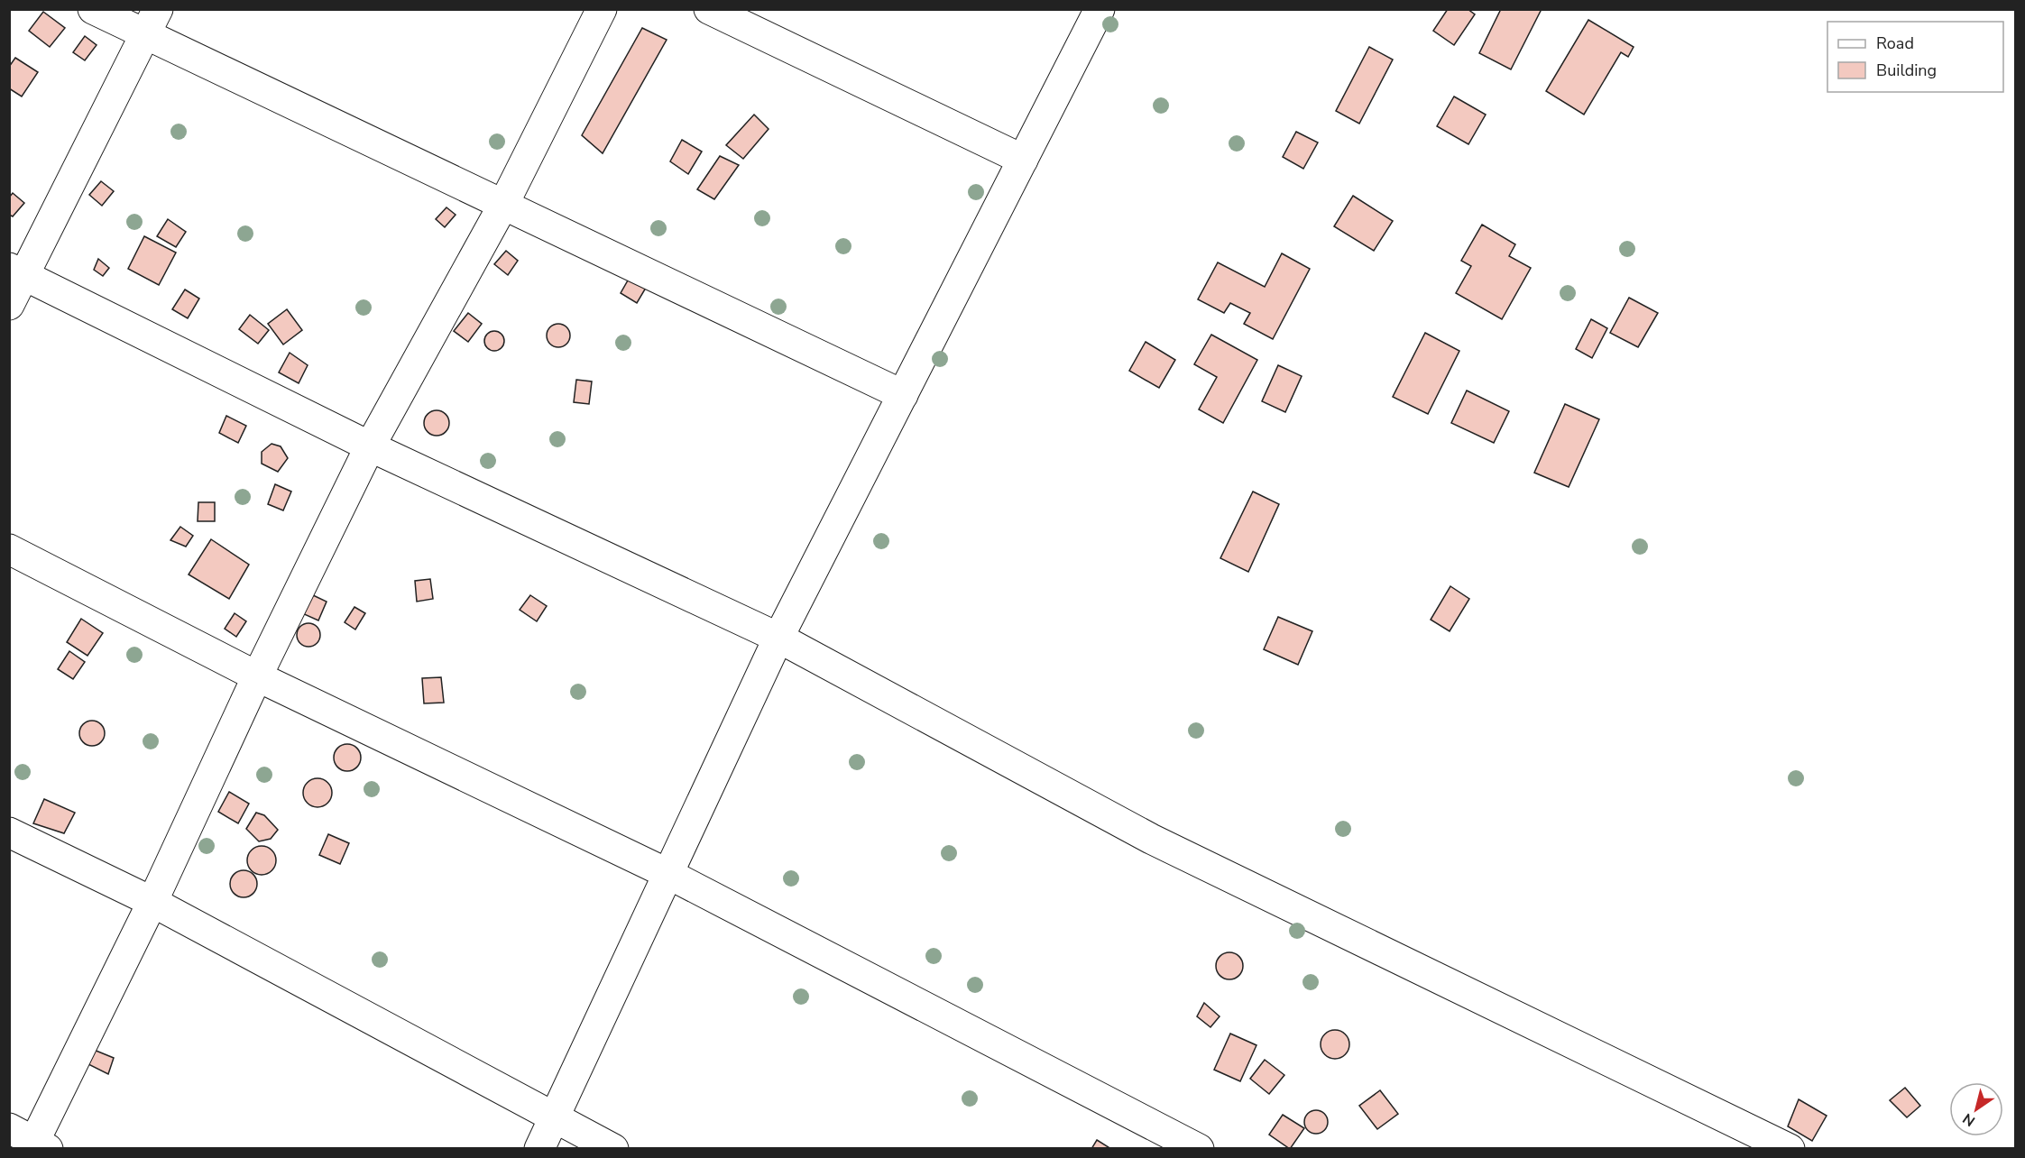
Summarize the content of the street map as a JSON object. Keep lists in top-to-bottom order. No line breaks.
{"legend":["Road","Building"],"north":"bottom left"}
